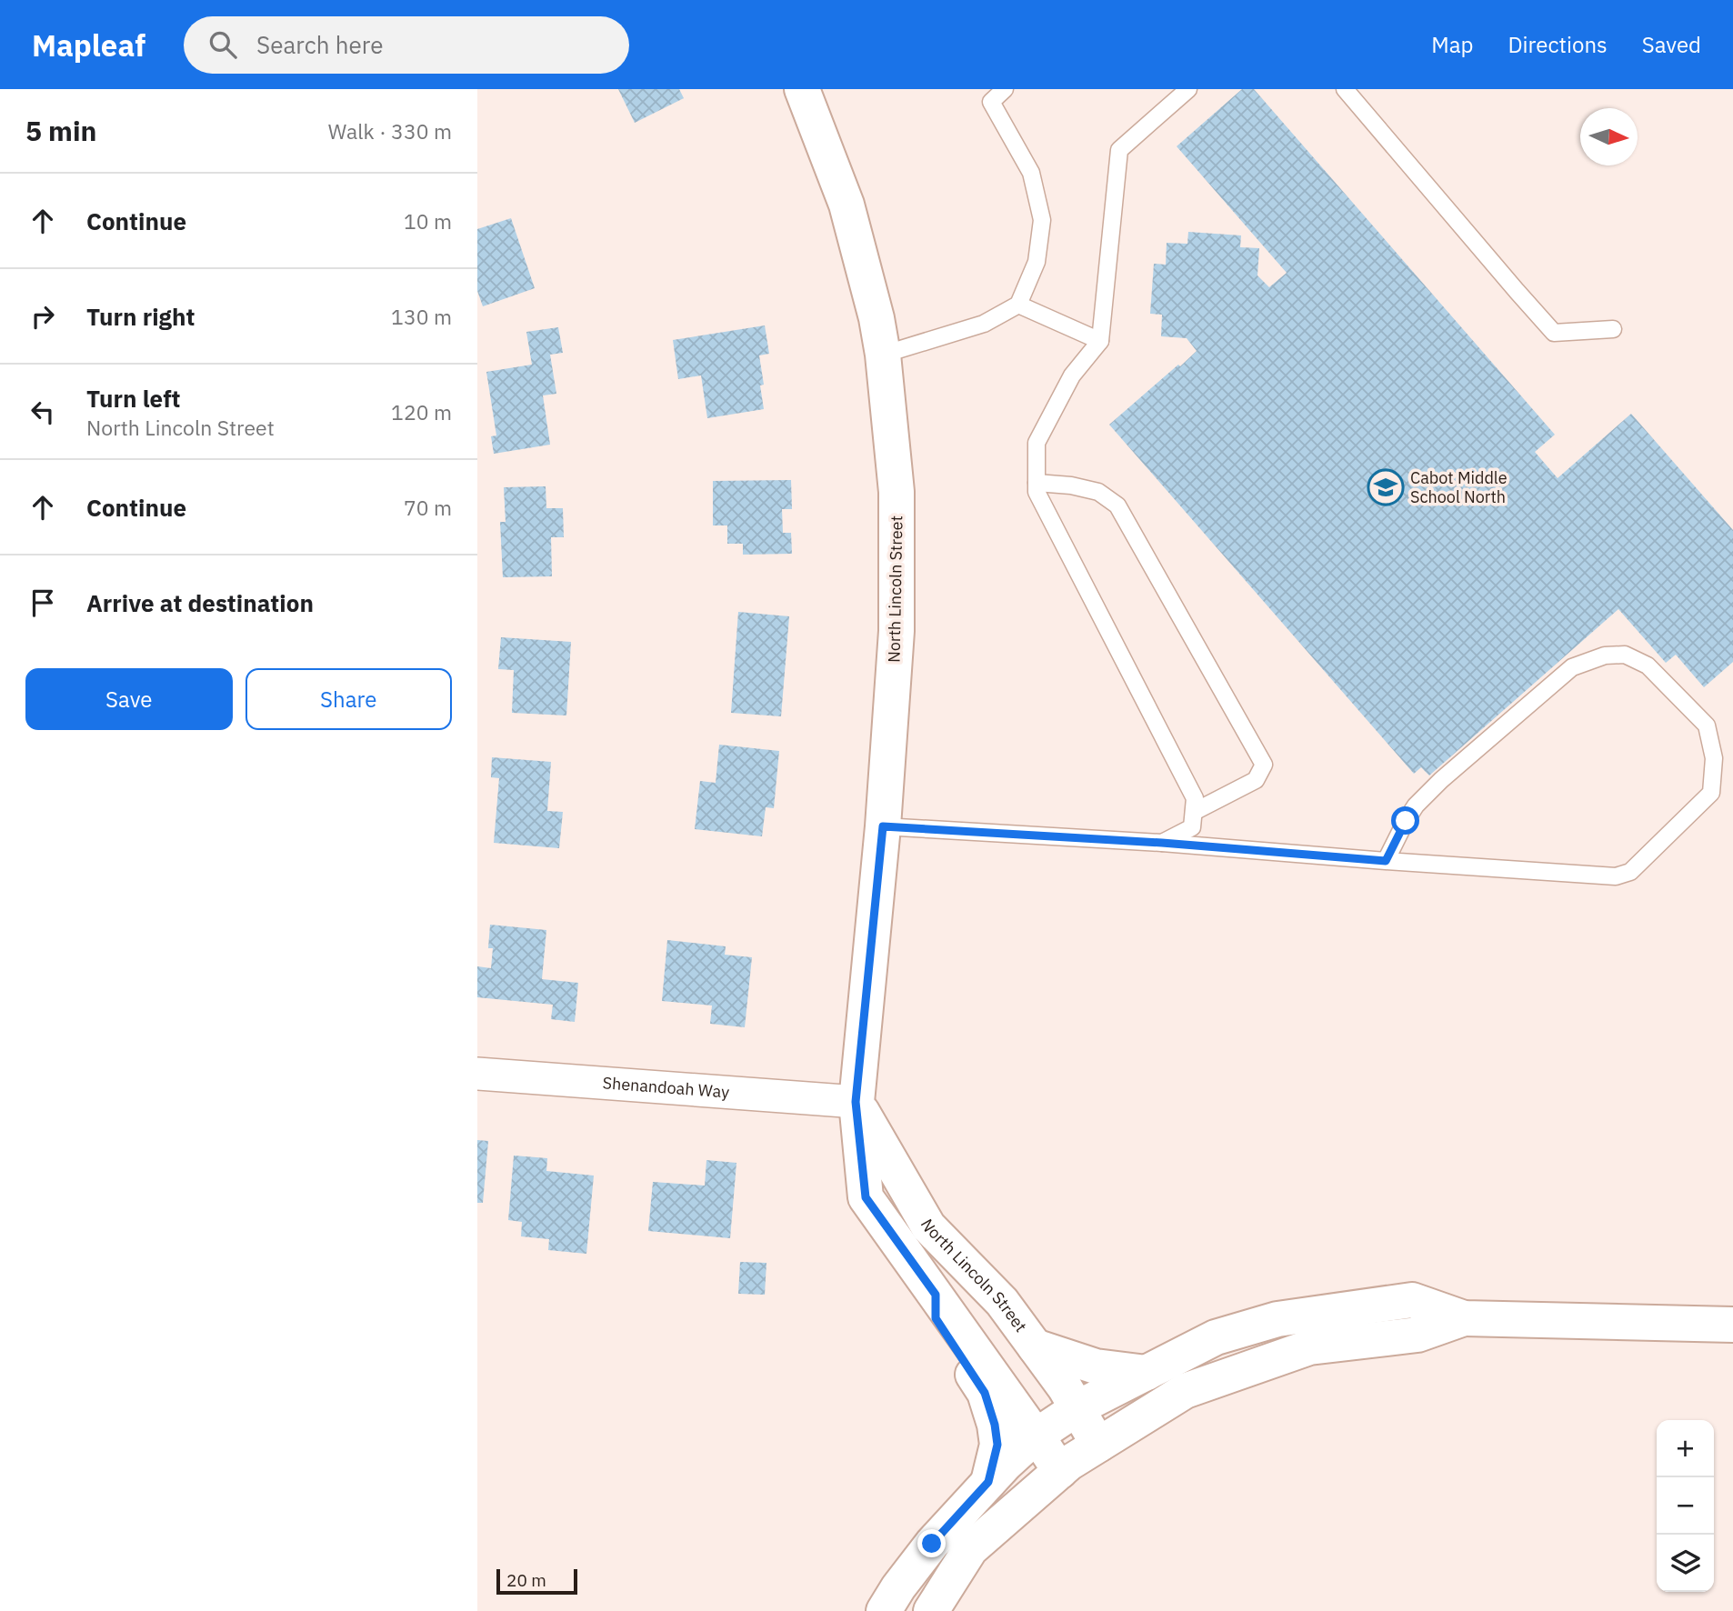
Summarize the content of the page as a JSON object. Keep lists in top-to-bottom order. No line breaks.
{"streets":{"street":["North Lincoln Street","Shenandoah Way"]},"crossings":[["North Lincoln Street","Shenandoah Way"]],"places":{"school or university":["Cabot Middle School North"]},"scale_bar":"20 m","north":"right","page":{"header":"Mapleaf","search":"Search here","nav":["Map","Directions","Saved"],"heading":["5 min","Walk · 330 m"],"list":[["Continue","10 m"],["Turn right","130 m"],["Turn left","North Lincoln Street","120 m"],["Continue","70 m"],"Arrive at destination"],"buttons":["Save","Share"],"map_buttons":["+","−"],"scale":"20 m"}}
